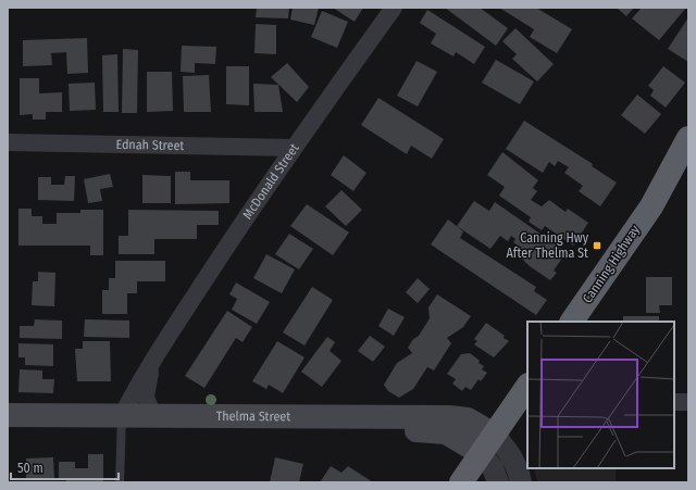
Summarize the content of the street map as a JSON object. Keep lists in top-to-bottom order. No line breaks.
{"streets":{"highway":["Canning Highway"],"main road":["Thelma Street"],"street":["Ednah Street","McDonald Street"]},"crossings":[["Ednah Street","McDonald Street"],["McDonald Street","Thelma Street"]],"places":{"transit":["Canning Hwy After Thelma St"]},"scale_bar":"50 m"}
